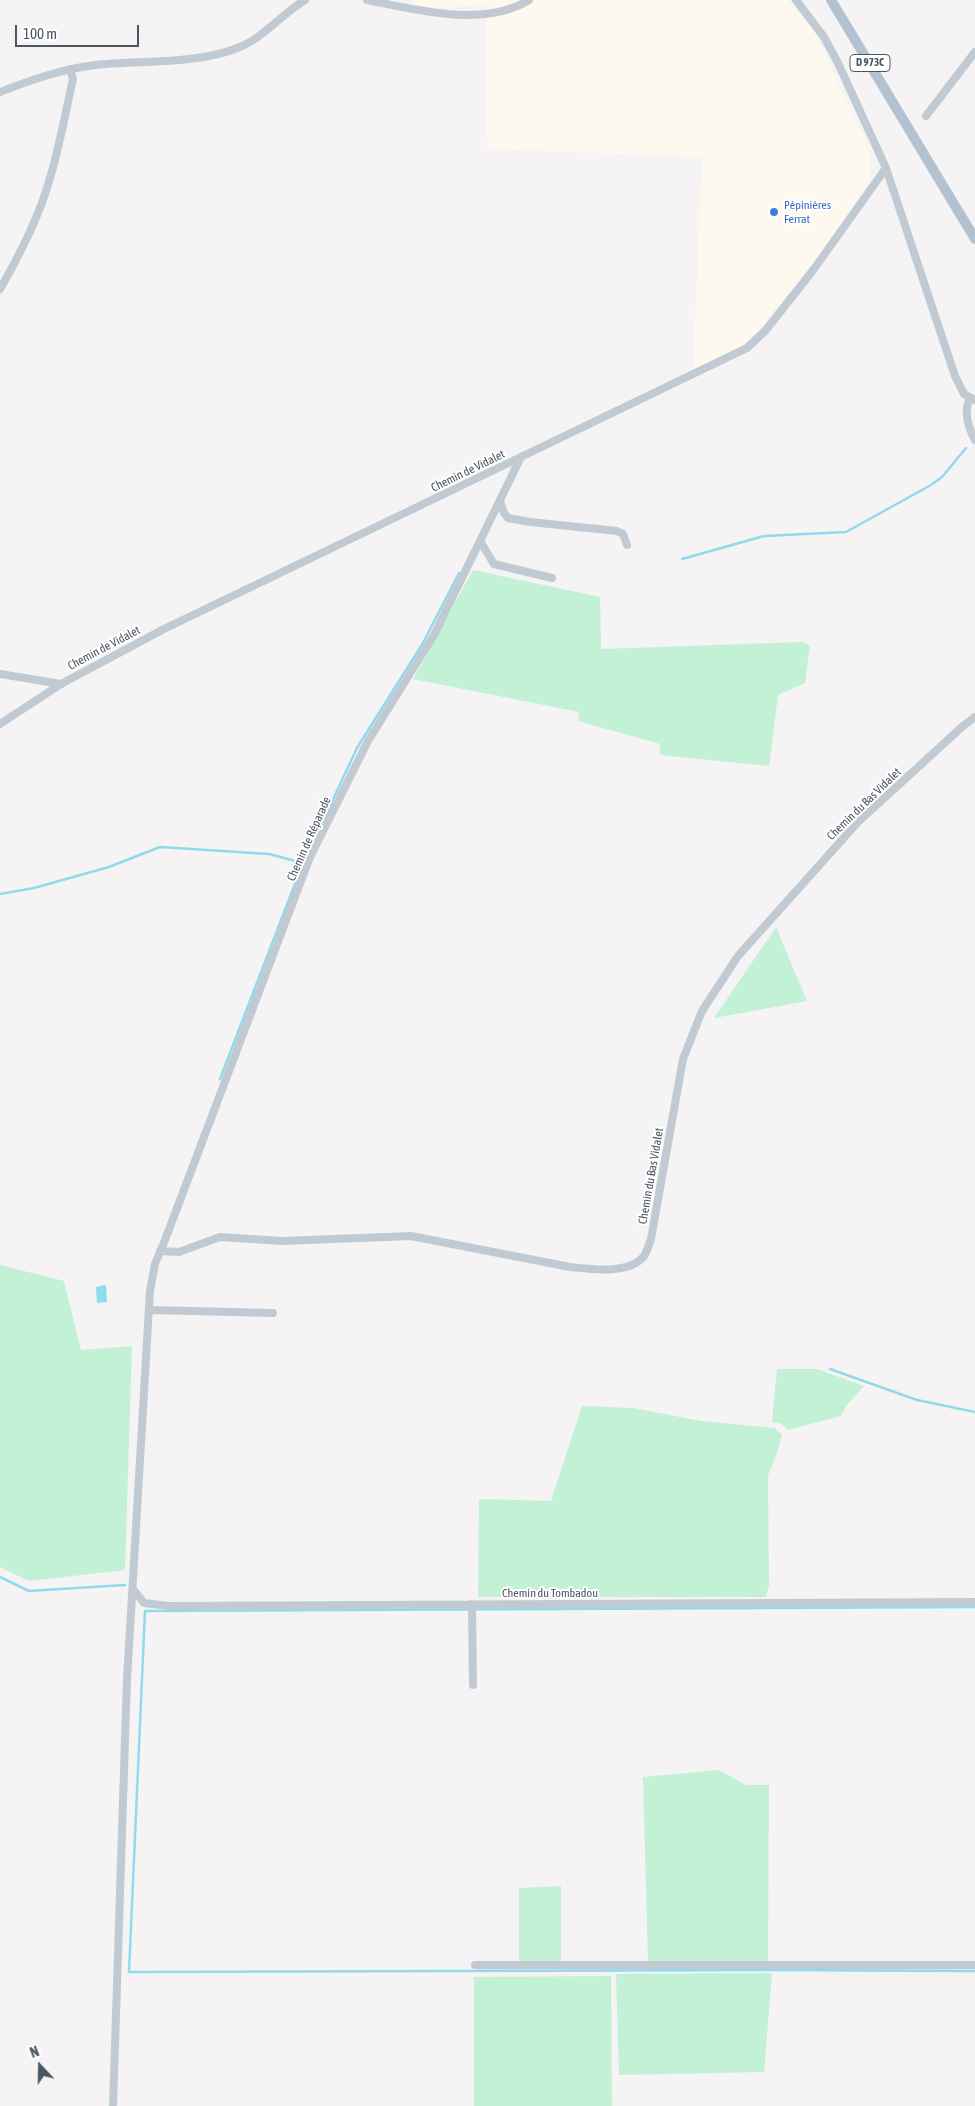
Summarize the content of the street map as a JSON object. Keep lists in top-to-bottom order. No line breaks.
{"streets":{"main road":["D 973C"],"street":["Chemin de Vidalet","Chemin du Bas Vidalet","Chemin de Réparade","Chemin du Tombadou"]},"crossings":[["Chemin de Vidalet","Chemin de Réparade"],["Chemin du Bas Vidalet","Chemin de Réparade"],["Chemin de Réparade","Chemin du Tombadou"]],"places":["Pépinières Ferrat"],"scale_bar":"100 m","north":"top"}
